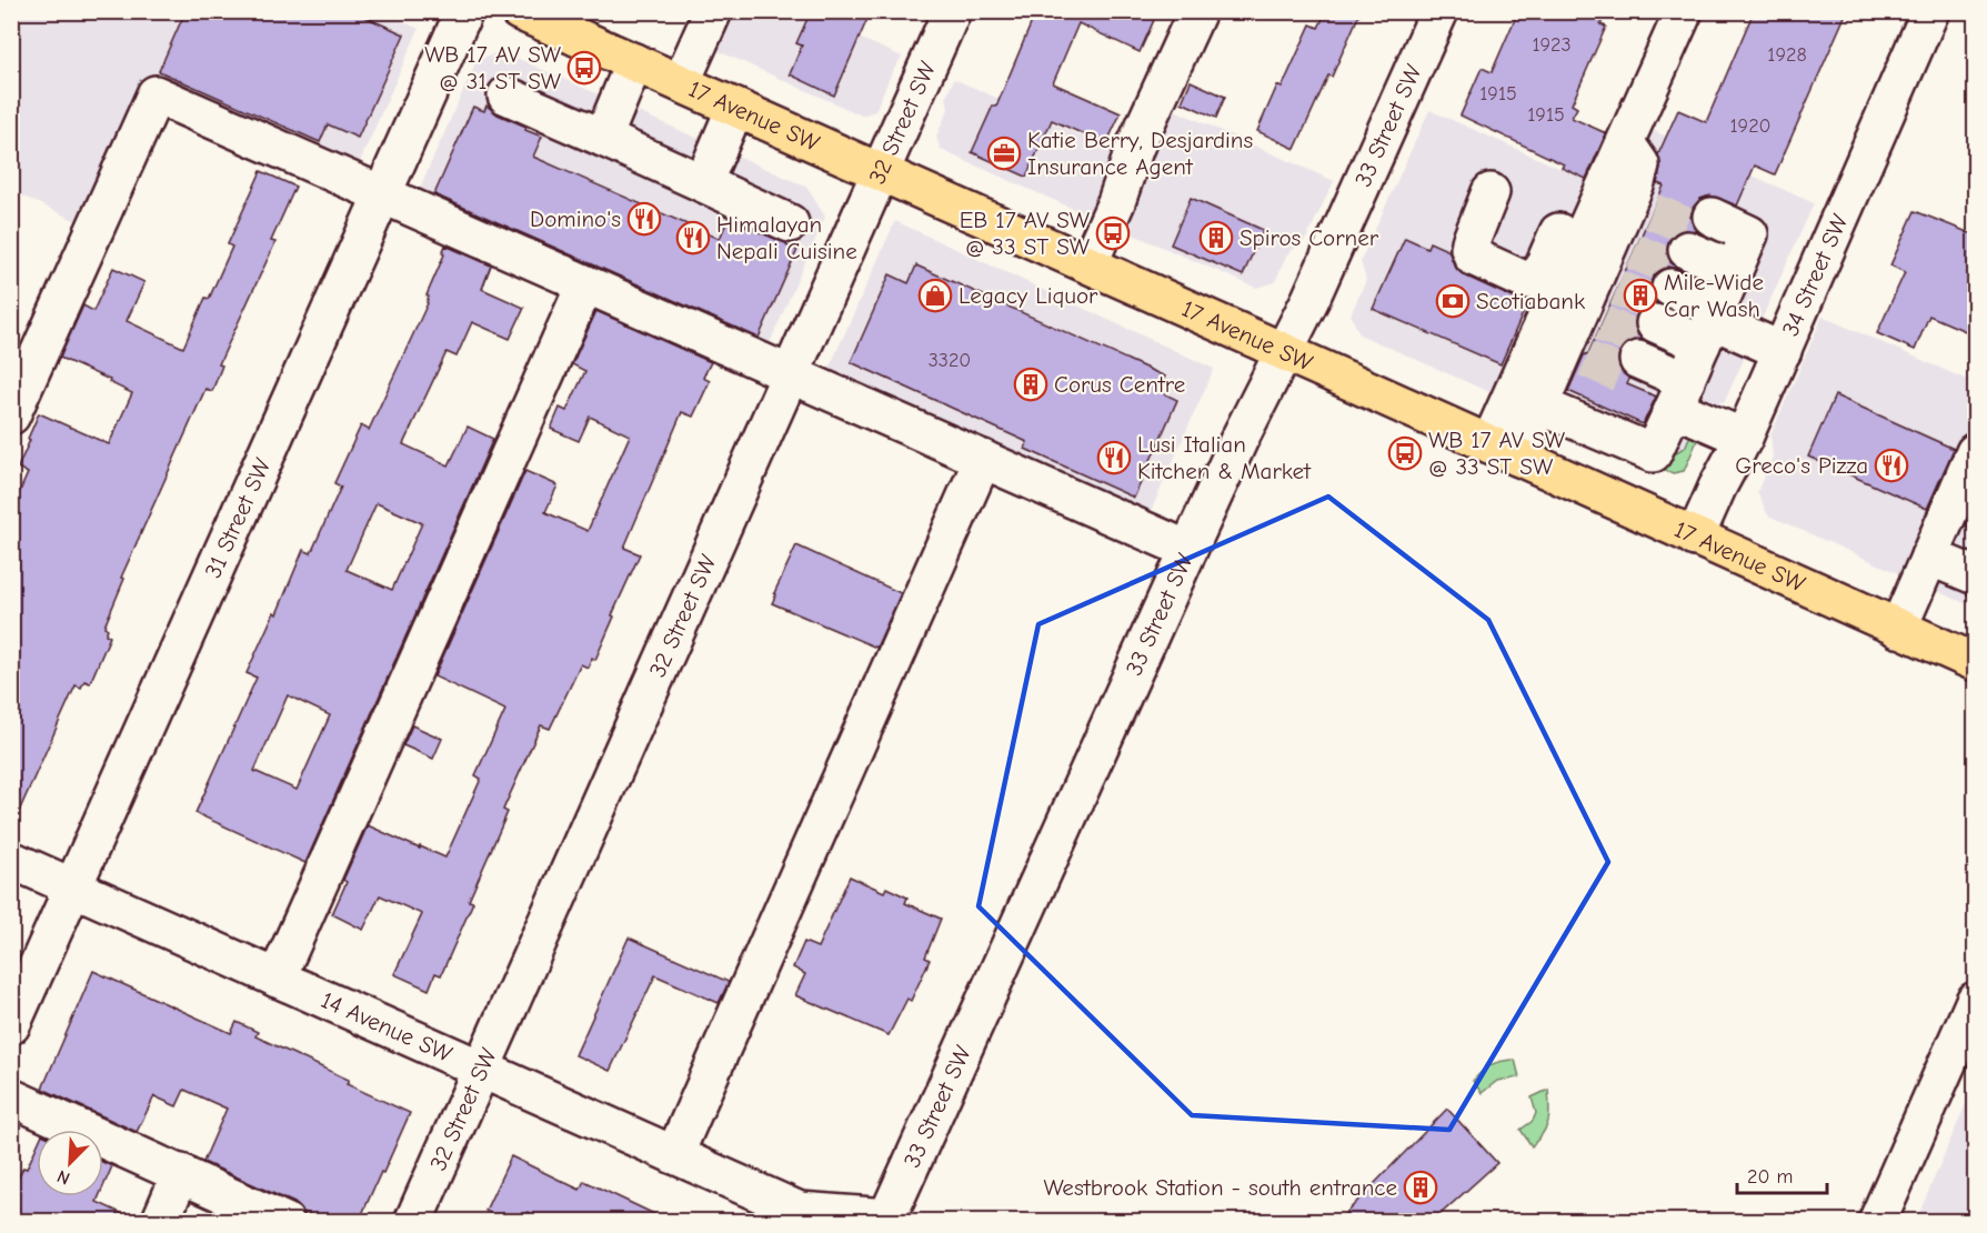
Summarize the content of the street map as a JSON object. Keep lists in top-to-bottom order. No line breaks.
{"streets":{"main road":["17 Avenue SW"],"street":["32 Street SW","33 Street SW","34 Street SW","31 Street SW","14 Avenue SW"]},"crossings":[["17 Avenue SW","32 Street SW"],["17 Avenue SW","33 Street SW"],["17 Avenue SW","34 Street SW"],["32 Street SW","14 Avenue SW"],["33 Street SW","14 Avenue SW"],["31 Street SW","14 Avenue SW"]],"places":{"bus stop":["WB 17 AV SW @ 31 ST SW","EB 17 AV SW @ 33 ST SW","WB 17 AV SW @ 33 ST SW"],"office":["Katie Berry, Desjardins Insurance Agent"],"restaurant":["Domino's","Himalayan Nepali Cuisine","Lusi Italian Kitchen & Market","Greco's Pizza"],"building":["Spiros Corner","Mile-Wide Car Wash","Corus Centre","Westbrook Station - south entrance"],"shop":["Legacy Liquor"],"bank":["Scotiabank"]},"house_numbers":["1923","1928","1915","1915","1920","3320"],"scale_bar":"20 m","north":"bottom left"}
